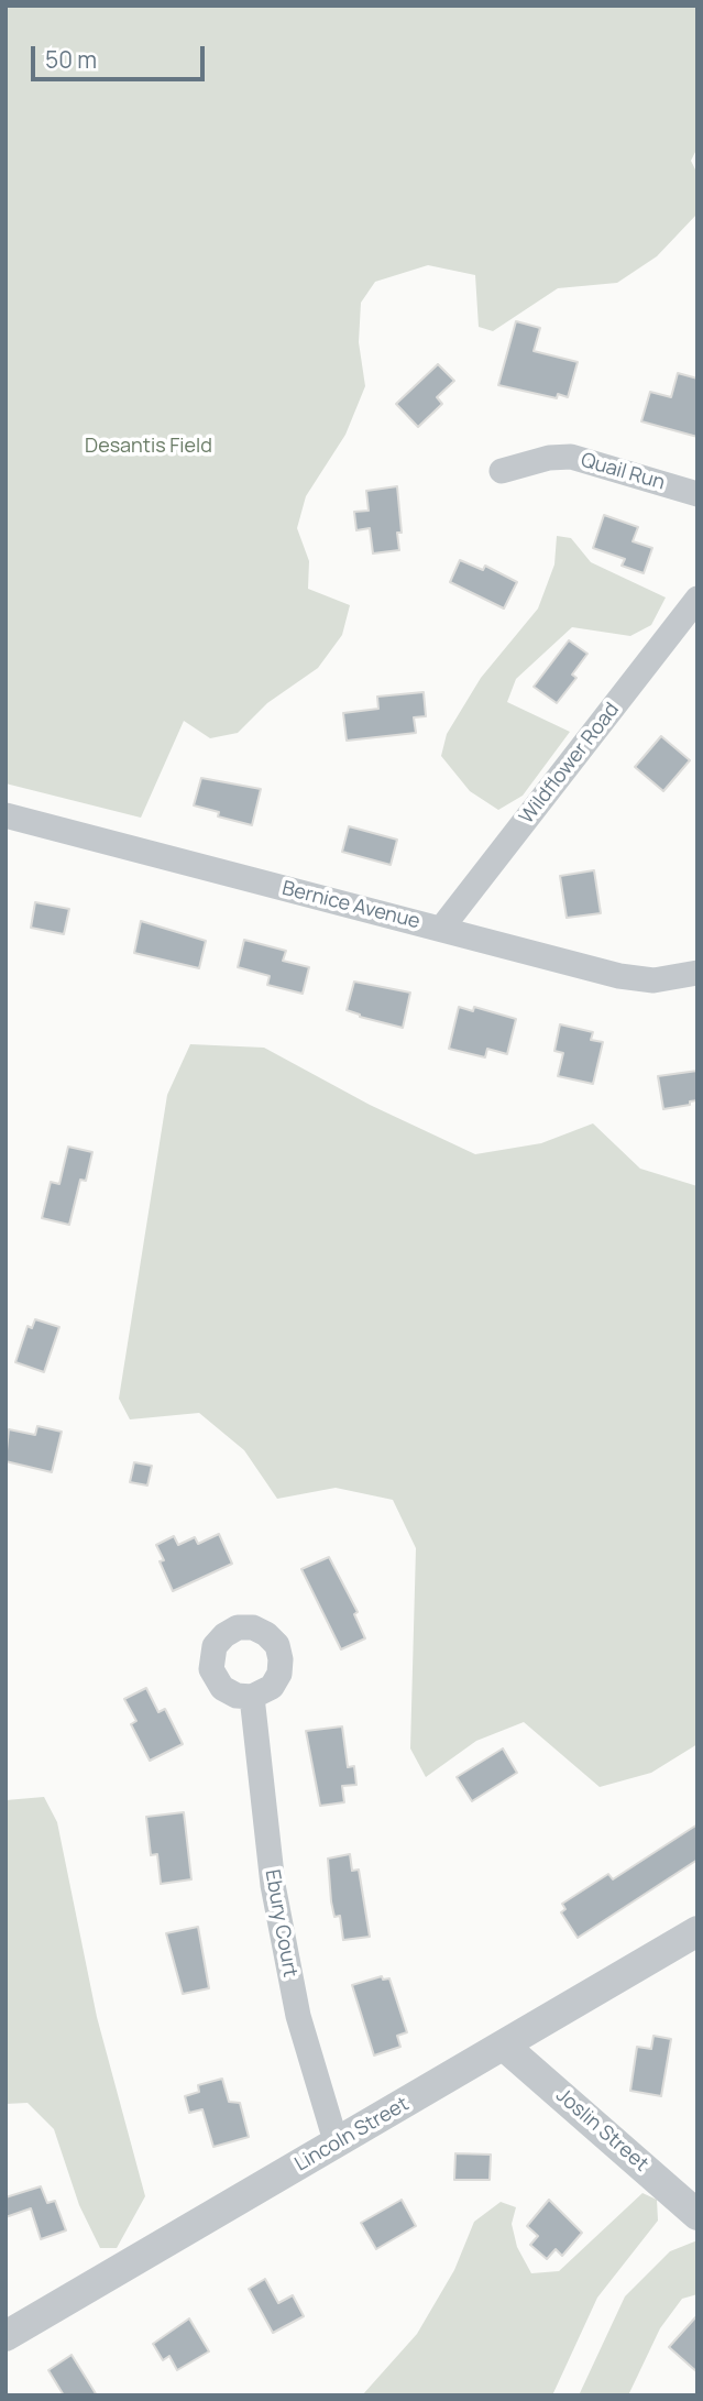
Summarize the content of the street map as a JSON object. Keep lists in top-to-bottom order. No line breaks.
{"streets":{"street":["Quail Run","Wildflower Road","Bernice Avenue","Ebury Court","Joslin Street","Lincoln Street"]},"crossings":[["Wildflower Road","Bernice Avenue"],["Ebury Court","Lincoln Street"],["Joslin Street","Lincoln Street"]],"parks":["Desantis Field"],"scale_bar":"50 m"}
